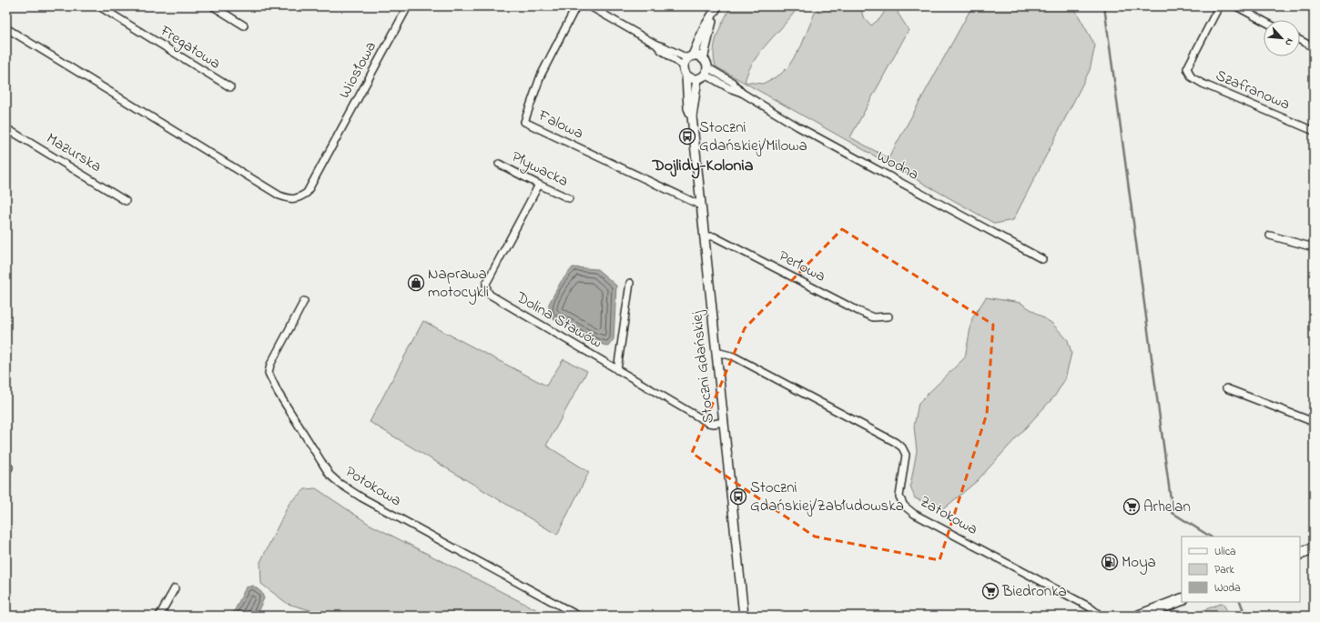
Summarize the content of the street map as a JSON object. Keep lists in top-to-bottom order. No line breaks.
{"streets":{"street":["Fregatowa","Wiosłowa","Szafranowa","Falowa","Mazurska","Wodna","Pływacka","Perłowa","Dolina Stawów","Stoczni Gdańskiej","Potokowa","Zatokowa"]},"crossings":[["Falowa","Stoczni Gdańskiej"],["Wodna","Stoczni Gdańskiej"],["Pływacka","Dolina Stawów"],["Perłowa","Stoczni Gdańskiej"],["Dolina Stawów","Stoczni Gdańskiej"],["Stoczni Gdańskiej","Zatokowa"]],"districts":["Dojlidy-Kolonia"],"places":{"bus stop":["Stoczni Gdańskiej/Milowa","Stoczni Gdańskiej/Zabłudowska"],"shop":["Naprawa motocykli"],"supermarket":["Arhelan","Biedronka"],"fuel station":["Moya"]},"legend":["Ulica","Park","Woda"],"north":"bottom right"}
